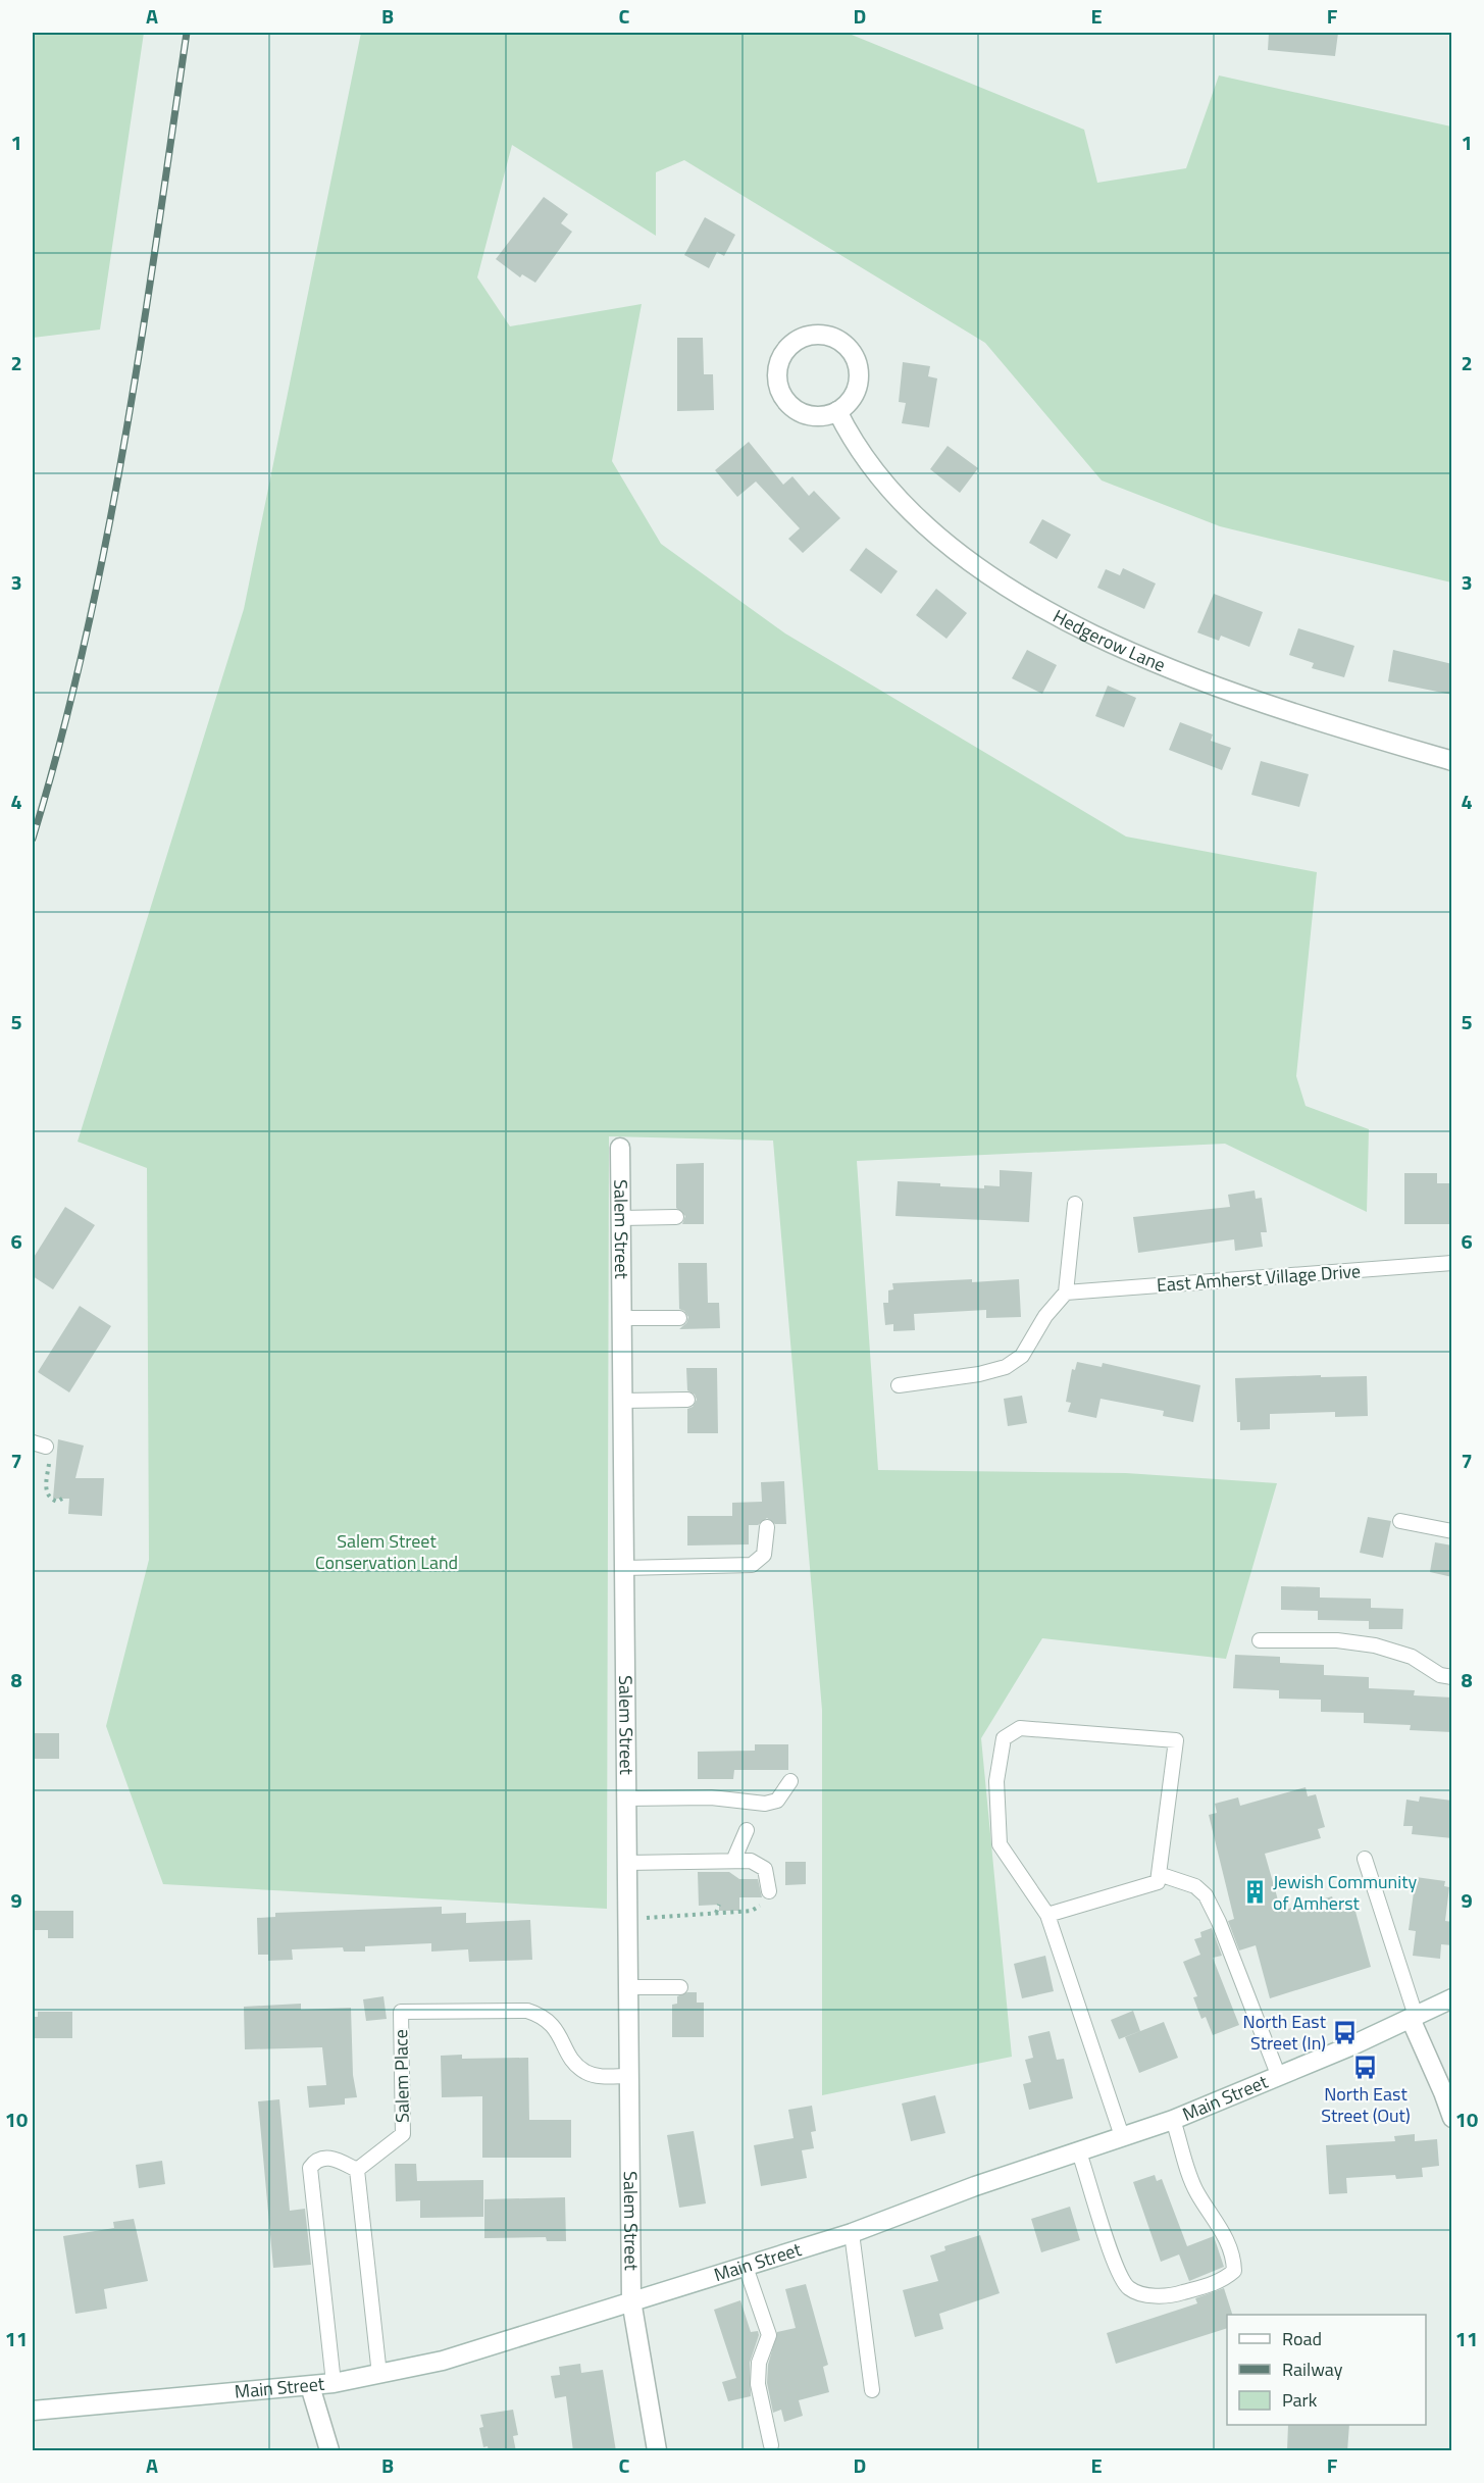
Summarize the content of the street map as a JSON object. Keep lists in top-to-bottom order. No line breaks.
{"streets":{"street":["Hedgerow Lane","Salem Street","Main Street"],"lane":["East Amherst Village Drive","Salem Place"]},"crossings":[["Salem Street","Salem Place"],["Salem Street","Main Street"]],"parks":["Salem Street Conservation Land"],"places":{"building":["Jewish Community of Amherst"],"bus stop":["North East Street (In)","North East Street (Out)"]},"legend":["Road","Railway","Park"],"grid":{"columns":["A","B","C","D","E","F"],"rows":["1","2","3","4","5","6","7","8","9","10","11"]}}
